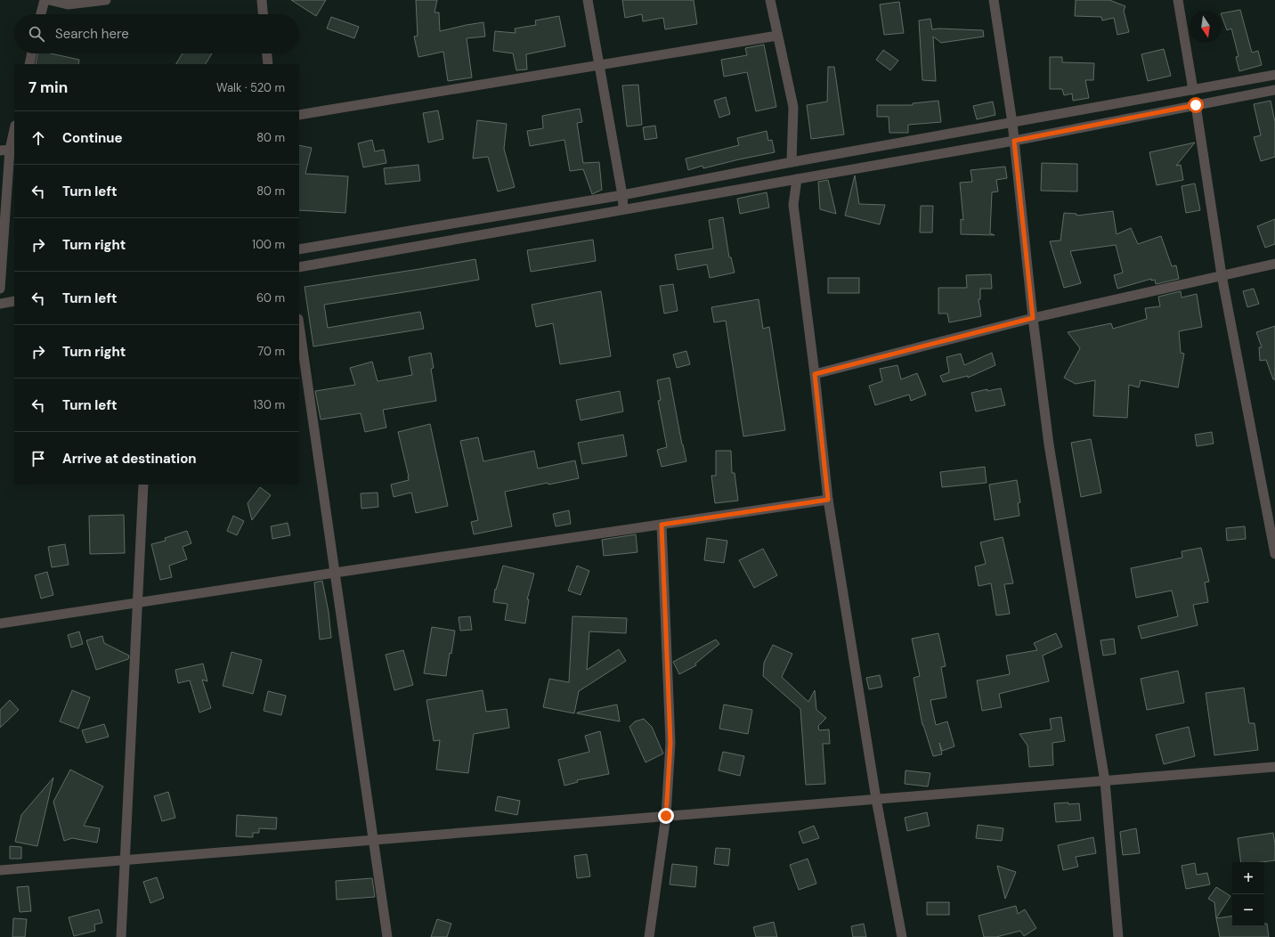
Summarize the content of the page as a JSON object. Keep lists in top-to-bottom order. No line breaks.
{"north":"bottom","page":{"search":"Search here","heading":["7 min","Walk · 520 m"],"list":[["Continue","80 m"],["Turn left","80 m"],["Turn right","100 m"],["Turn left","60 m"],["Turn right","70 m"],["Turn left","130 m"],"Arrive at destination"],"map_buttons":["+","−"]}}
